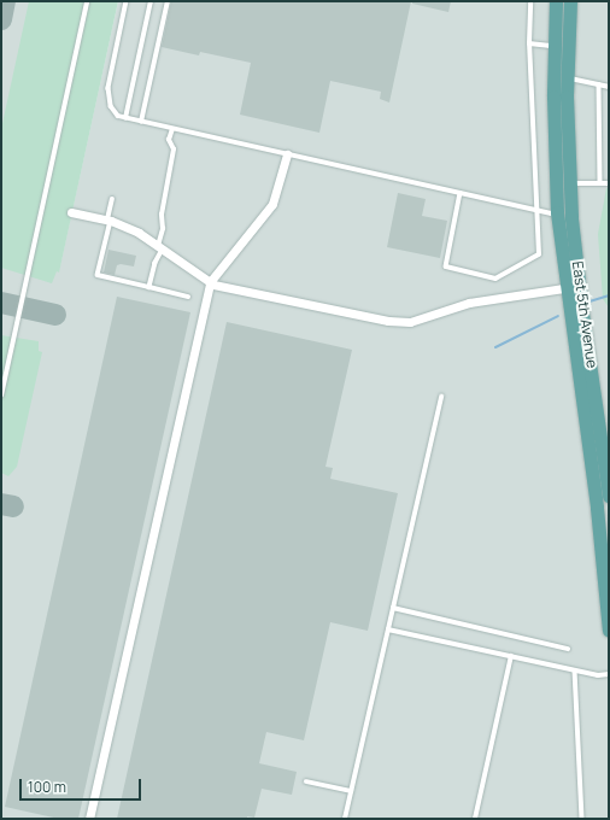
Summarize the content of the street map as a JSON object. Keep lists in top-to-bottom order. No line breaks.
{"streets":{"main road":["East 5th Avenue"]},"scale_bar":"100 m"}
